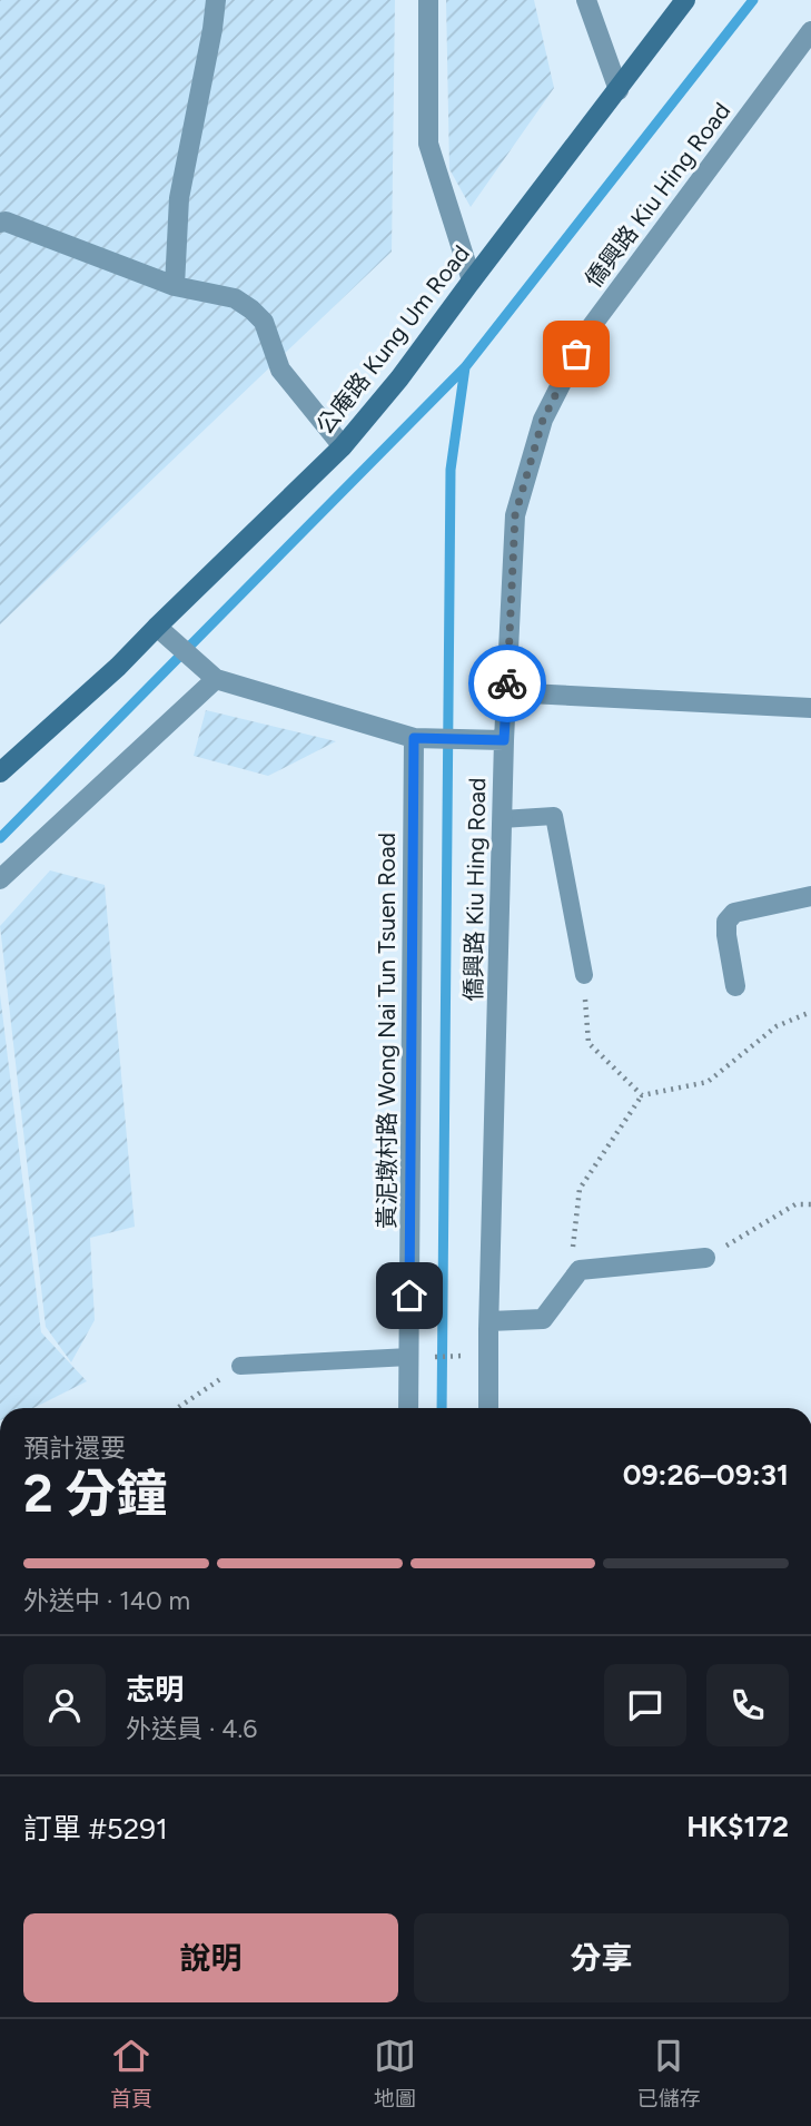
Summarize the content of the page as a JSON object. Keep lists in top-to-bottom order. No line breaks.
{"streets":{"street":["僑興路 Kiu Hing Road","公庵路 Kung Um Road","黃泥墩村路 Wong Nai Tun Tsuen Road"]},"page":{"heading":["2 分鐘","預計還要","09:26–09:31"],"panel":["志明","外送員 · 4.6","訂單 #5291","HK$172"],"bar":"外送中 · 140 m","buttons":["說明","分享"],"tabs":["首頁","地圖","已儲存"]}}
